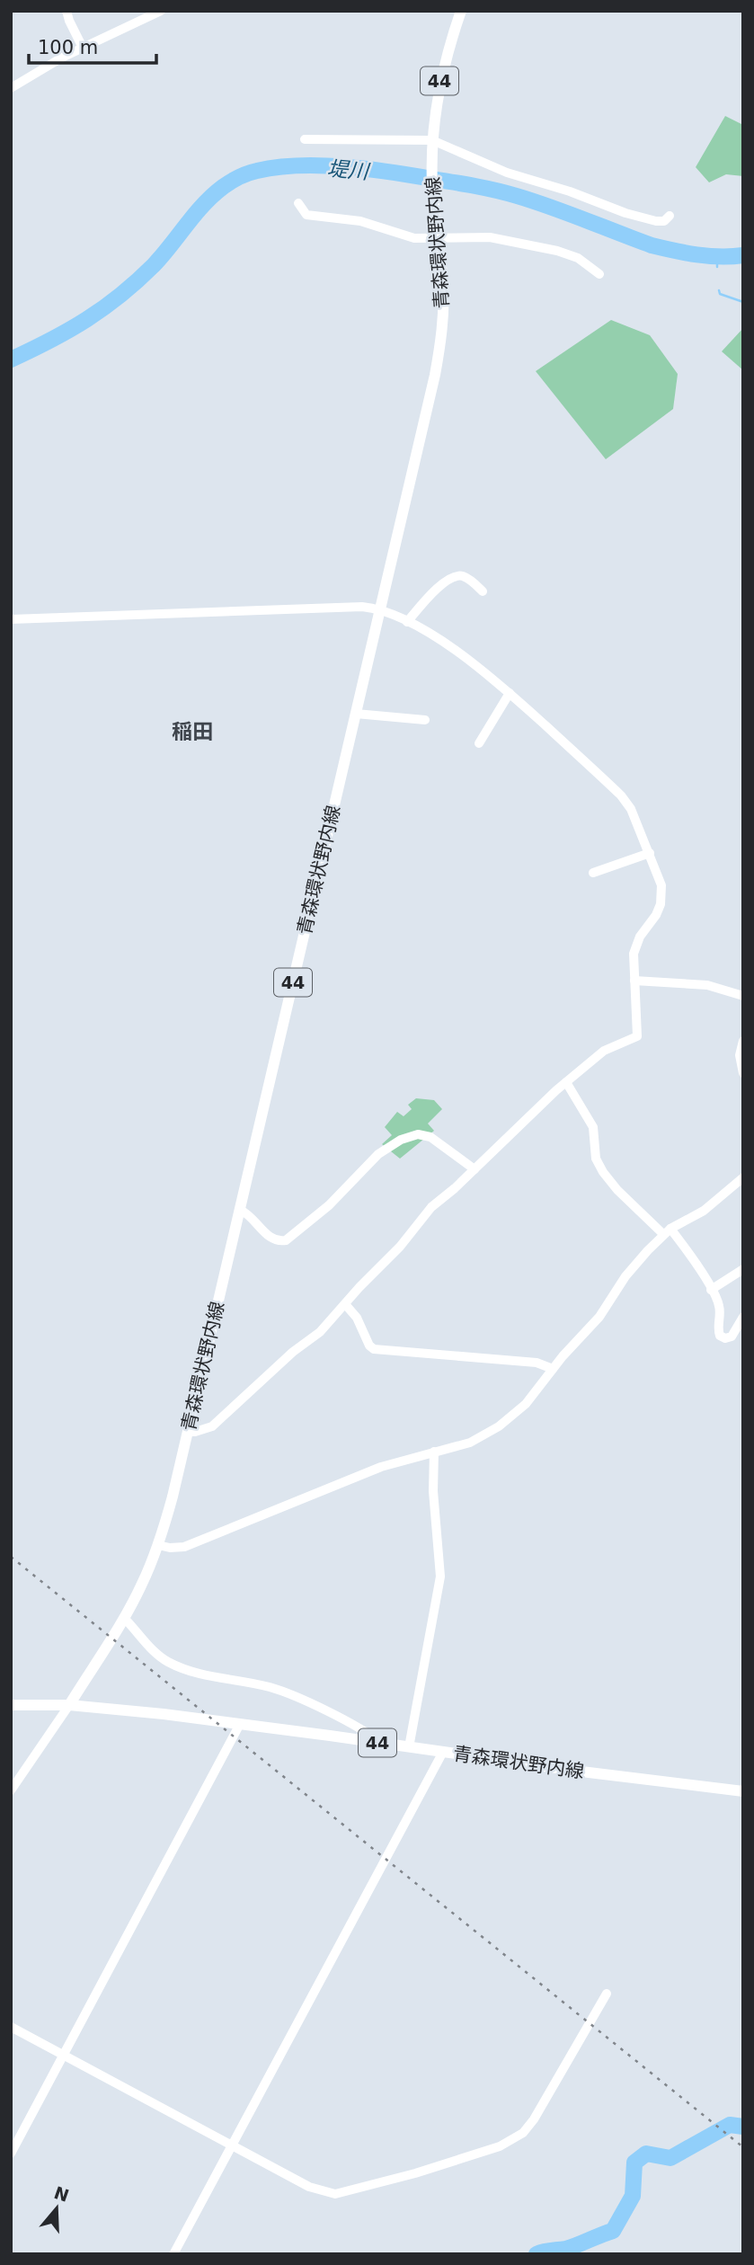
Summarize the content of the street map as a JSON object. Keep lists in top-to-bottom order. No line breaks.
{"streets":{"main road":["44","青森環状野内線"]},"districts":["稲田"],"water":["堤川"],"scale_bar":"100 m","north":"top"}
